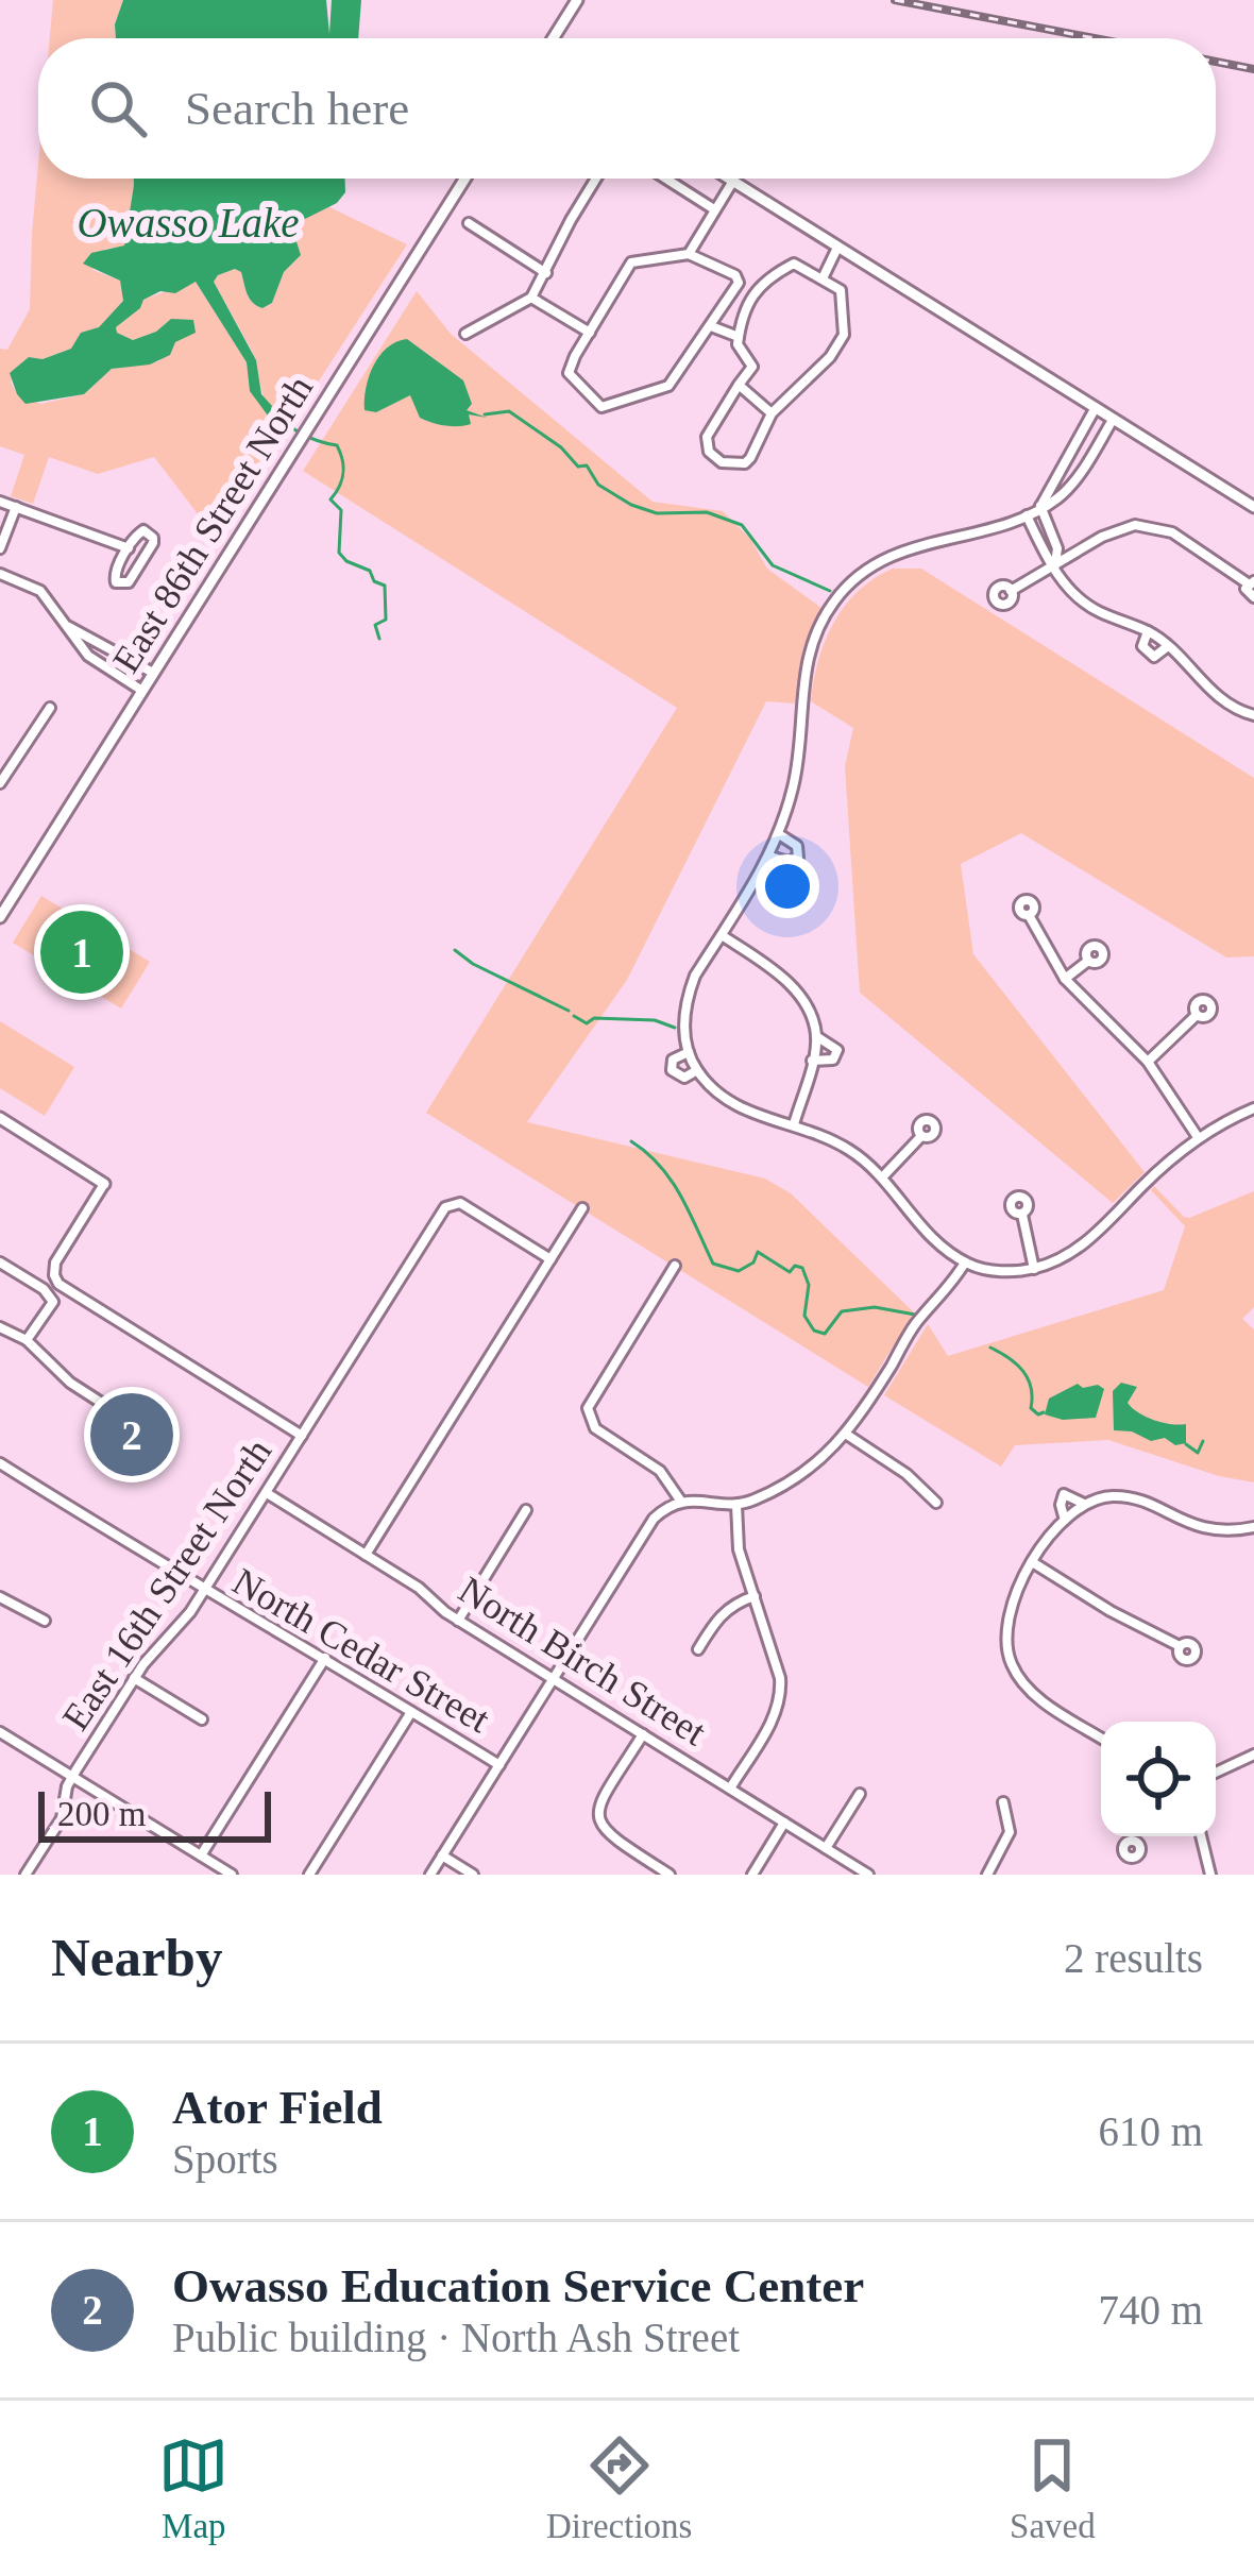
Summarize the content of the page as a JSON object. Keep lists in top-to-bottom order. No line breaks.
{"streets":{"street":["East 86th Street North","East 16th Street North","North Cedar Street","North Birch Street"]},"crossings":[["East 16th Street North","North Cedar Street"],["East 16th Street North","North Birch Street"]],"water":["Owasso Lake"],"scale_bar":"200 m","page":{"search":"Search here","pins":["1","2"],"scale":"200 m","heading":["Nearby","2 results"],"list":[{"mark":"1","name":"Ator Field","note":"Sports","value":"610 m"},{"mark":"2","name":"Owasso Education Service Center","note":"Public building · North Ash Street","value":"740 m"}],"nav":["Map","Directions","Saved"]}}
